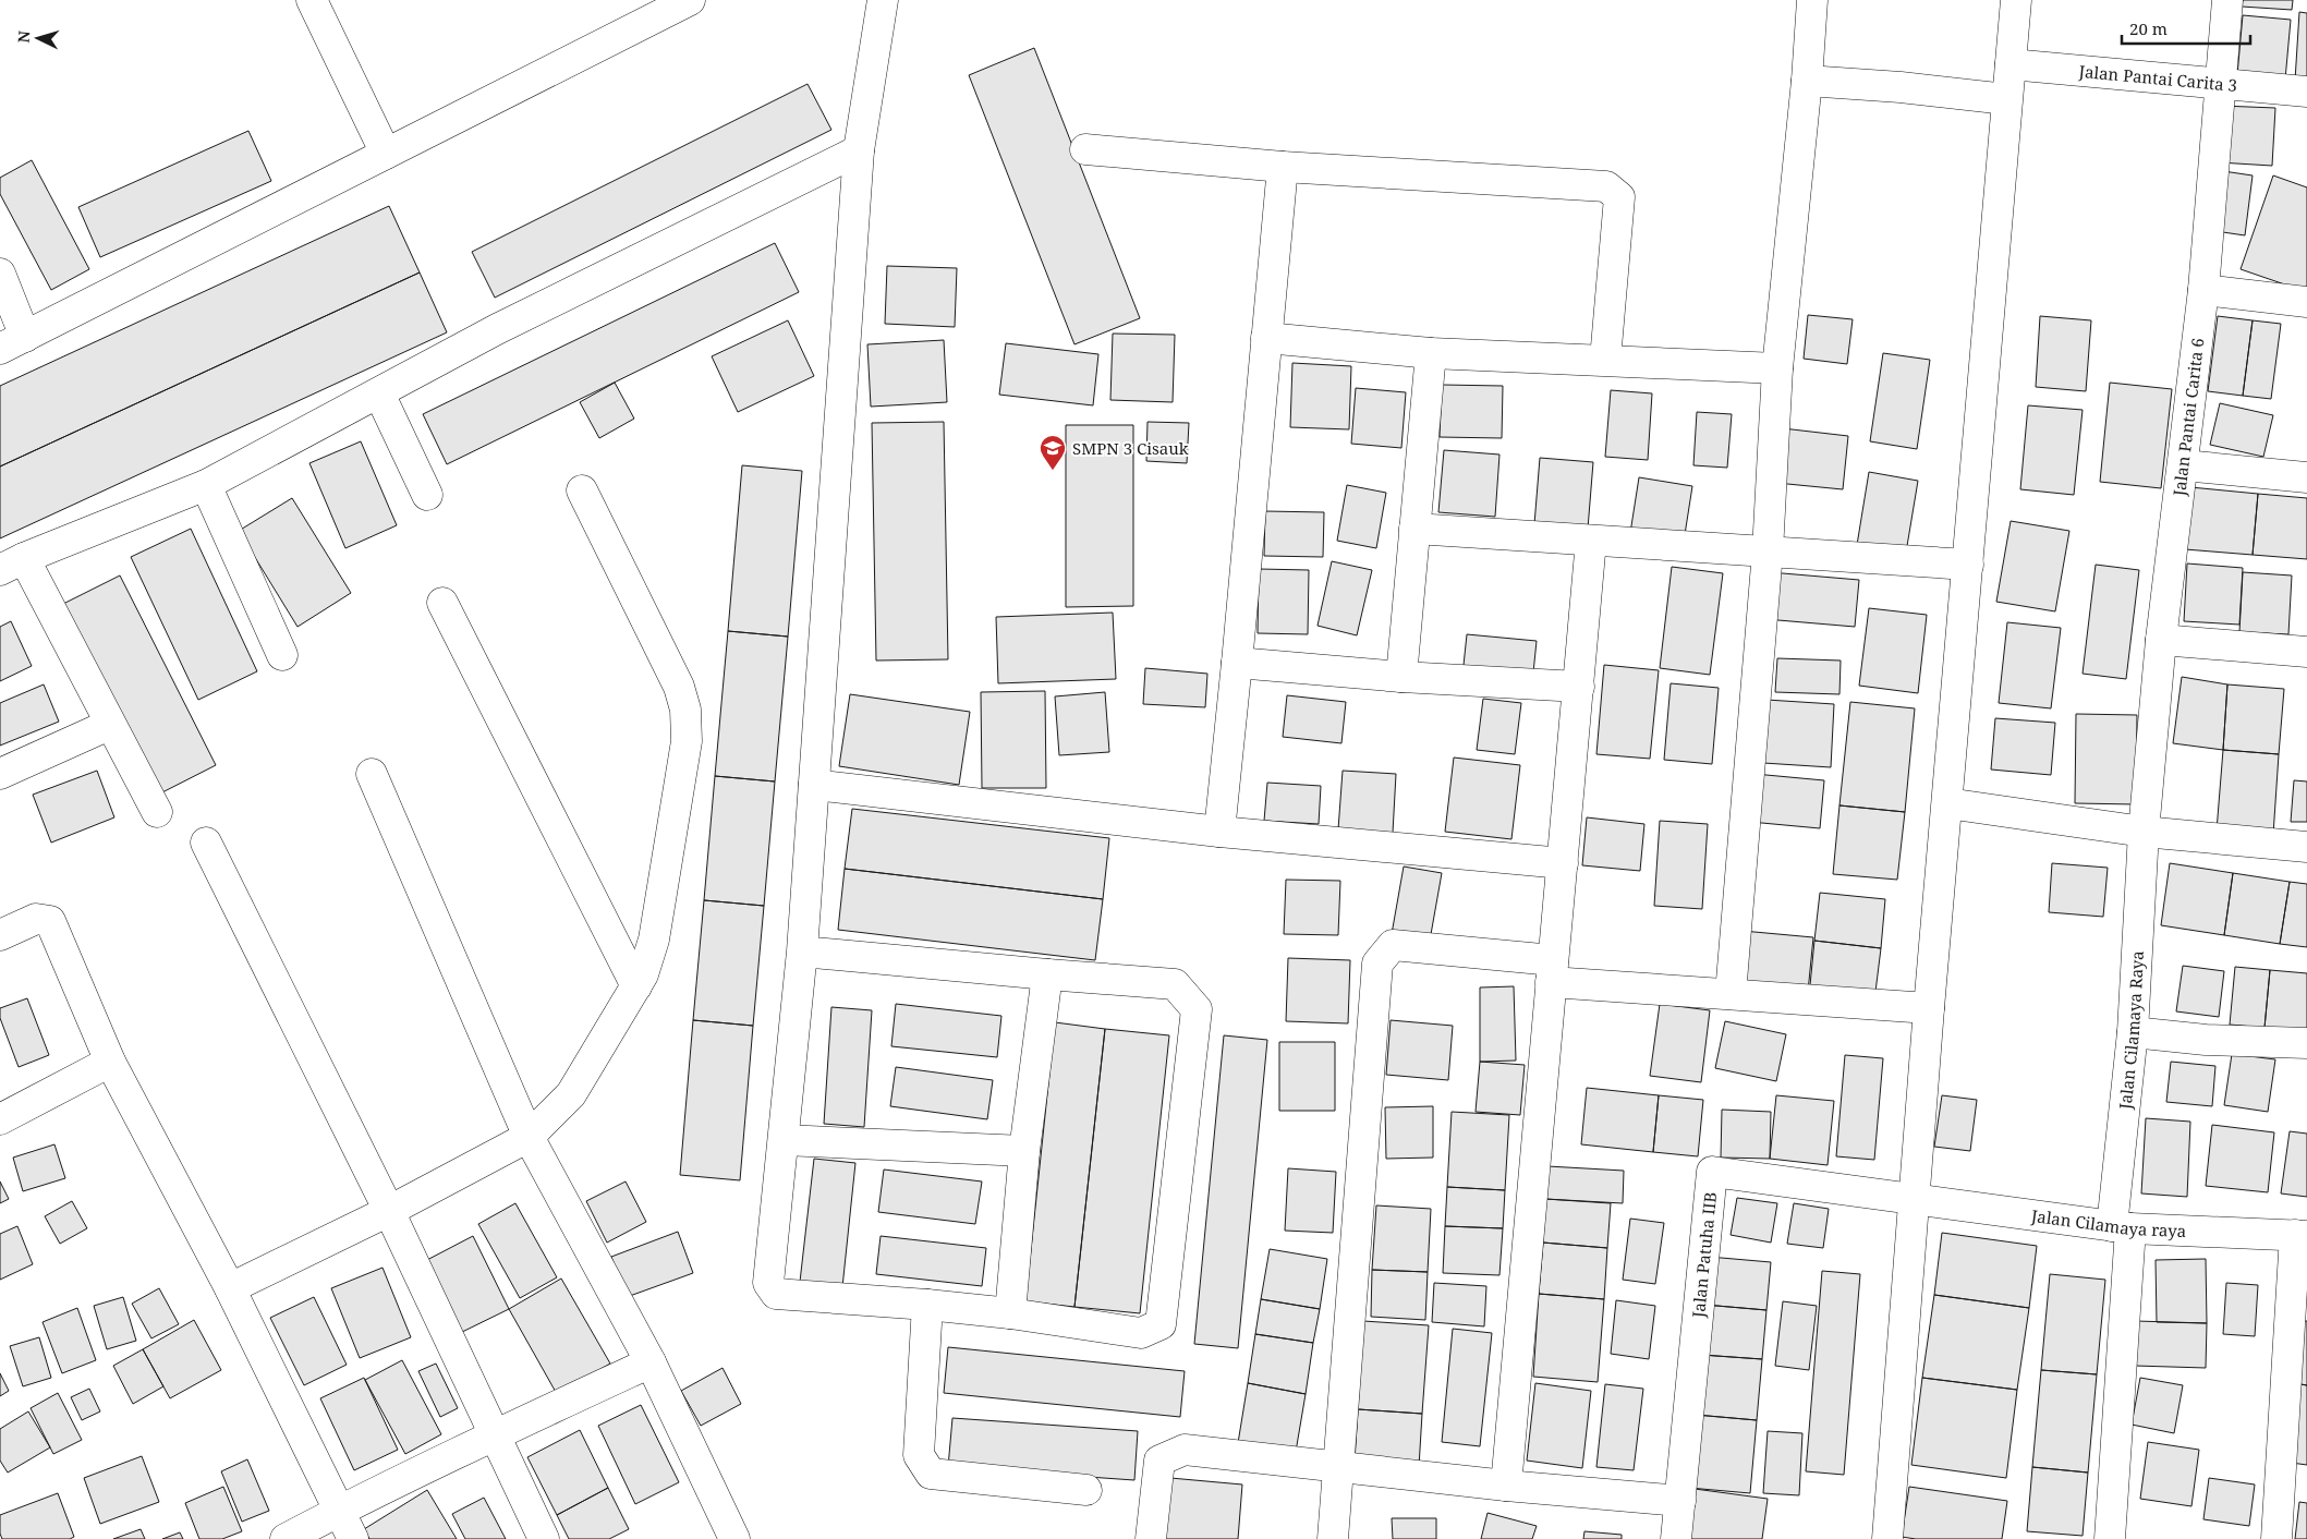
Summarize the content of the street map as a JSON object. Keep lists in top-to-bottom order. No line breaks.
{"streets":{"street":["Jalan Pantai Carita 3","Jalan Pantai Carita 6","Jalan Cilamaya Raya","Jalan Cilamaya raya","Jalan Patuha IIB"]},"crossings":[["Jalan Pantai Carita 3","Jalan Pantai Carita 6"],["Jalan Pantai Carita 6","Jalan Cilamaya Raya"],["Jalan Cilamaya Raya","Jalan Cilamaya raya"],["Jalan Cilamaya raya","Jalan Patuha IIB"]],"places":{"school or university":["SMPN 3 Cisauk"]},"scale_bar":"20 m","north":"left"}
